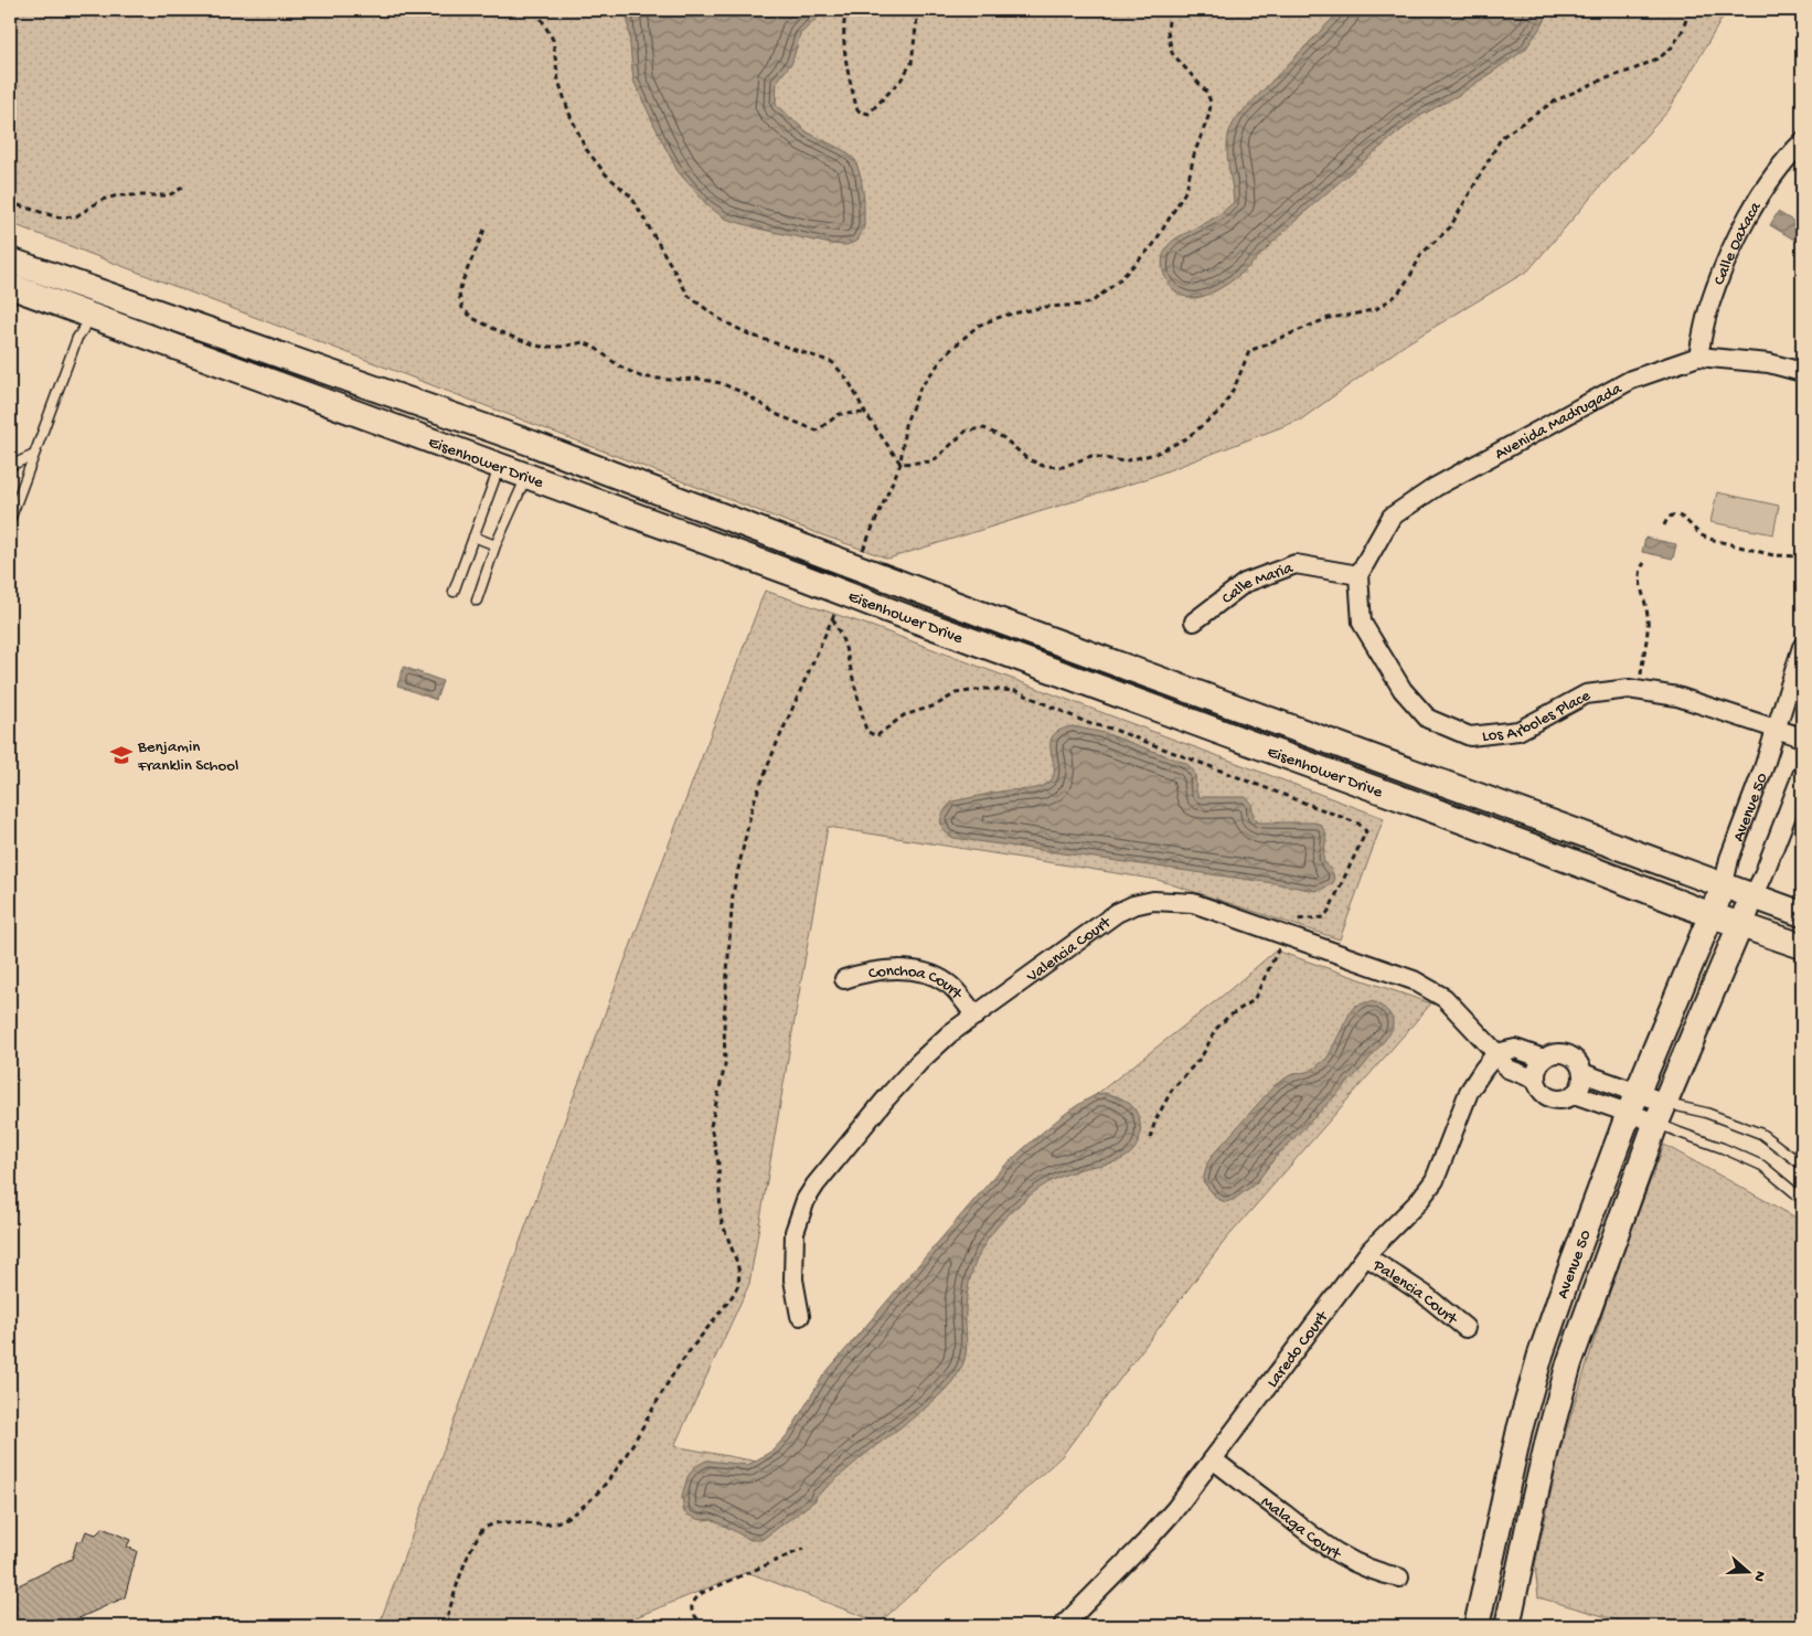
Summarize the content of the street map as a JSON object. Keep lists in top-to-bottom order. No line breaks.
{"streets":{"main road":["Eisenhower Drive","Avenue 50"],"street":["Calle Oaxaca","Avenida Madrugada","Calle Maria","Los Arboles Place","Valencia Court","Conchoa Court","Palencia Court","Laredo Court","Malaga Court"]},"crossings":[["Calle Oaxaca","Avenida Madrugada"],["Avenida Madrugada","Calle Maria"],["Avenida Madrugada","Los Arboles Place"],["Eisenhower Drive","Avenue 50"],["Calle Maria","Los Arboles Place"],["Los Arboles Place","Avenue 50"],["Avenue 50","Valencia Court"],["Valencia Court","Conchoa Court"],["Valencia Court","Laredo Court"],["Palencia Court","Laredo Court"],["Laredo Court","Malaga Court"]],"places":{"school or university":["Benjamin Franklin School"]},"north":"right"}
